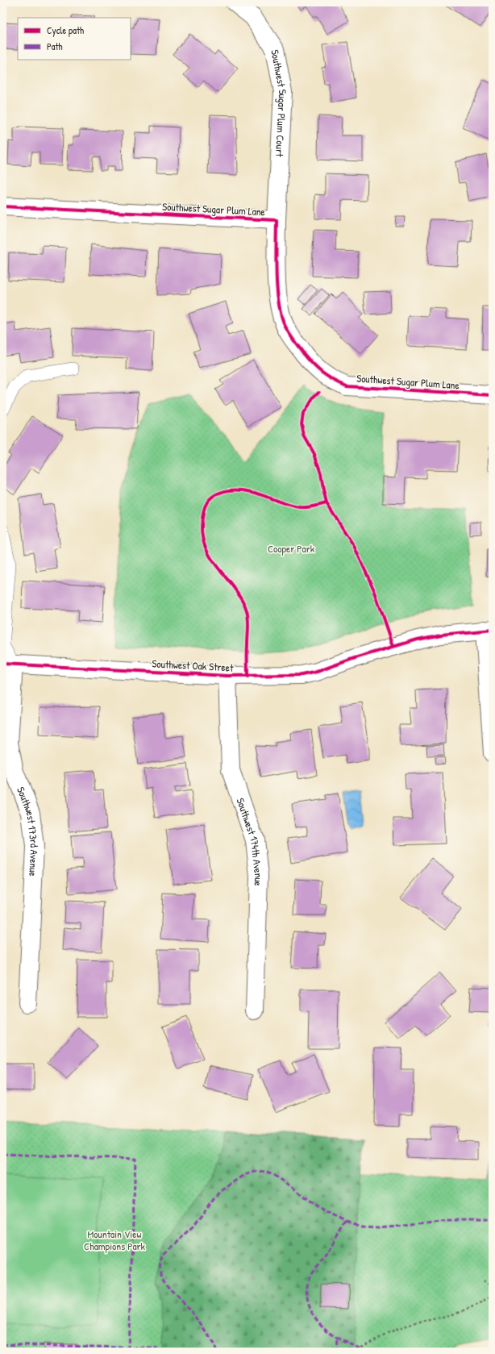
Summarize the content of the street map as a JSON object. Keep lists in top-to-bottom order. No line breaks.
{"streets":{"street":["Southwest Sugar Plum Court","Southwest Sugar Plum Lane","Southwest Oak Street","Southwest 173rd Avenue","Southwest 174th Avenue"]},"crossings":[["Southwest Sugar Plum Court","Southwest Sugar Plum Lane"],["Southwest Oak Street","Southwest 173rd Avenue"],["Southwest Oak Street","Southwest 174th Avenue"]],"parks":["Cooper Park","Mountain View Champions Park"],"legend":["Cycle path","Path"]}
